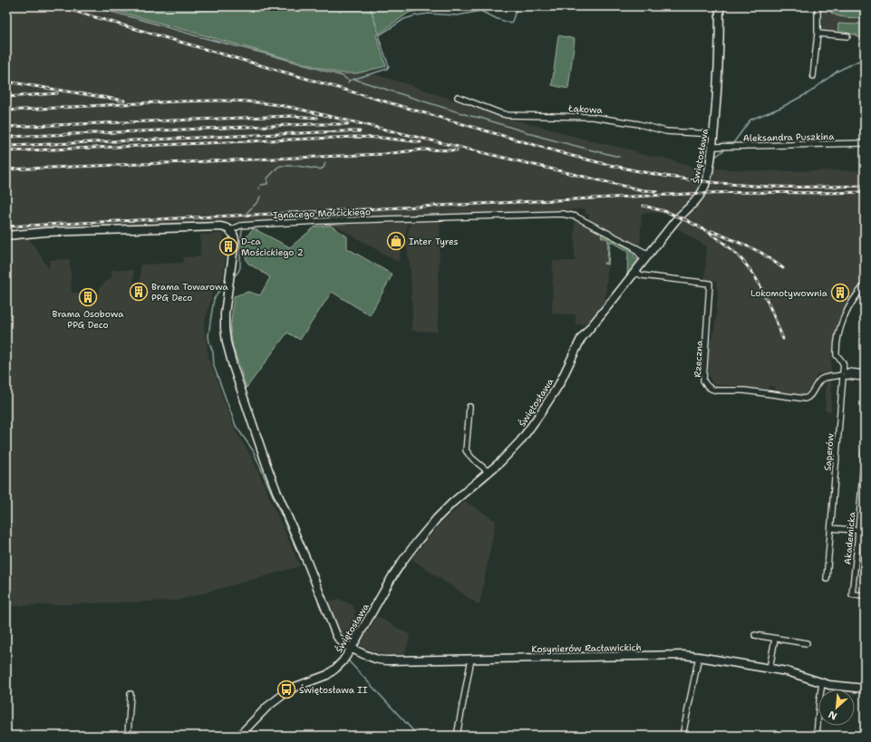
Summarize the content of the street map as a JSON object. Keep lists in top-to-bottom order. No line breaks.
{"streets":{"street":["Łąkowa","Aleksandra Puszkina","Świętosława","Ignacego Mościckiego","Rzeczna","Saperów","Akademicka","Kosynierów Racławickich"]},"crossings":[["Łąkowa","Świętosława"],["Aleksandra Puszkina","Świętosława"],["Świętosława","Ignacego Mościckiego"],["Świętosława","Rzeczna"],["Świętosława","Kosynierów Racławickich"],["Ignacego Mościckiego","Kosynierów Racławickich"],["Rzeczna","Saperów"]],"places":{"shop":["Inter Tyres"],"building":["D-ca Mościckiego 2","Brama Towarowa PPG Deco","Lokomotywownia","Brama Osobowa PPG Deco"],"bus stop":["Świętosława II"]},"north":"bottom left"}
